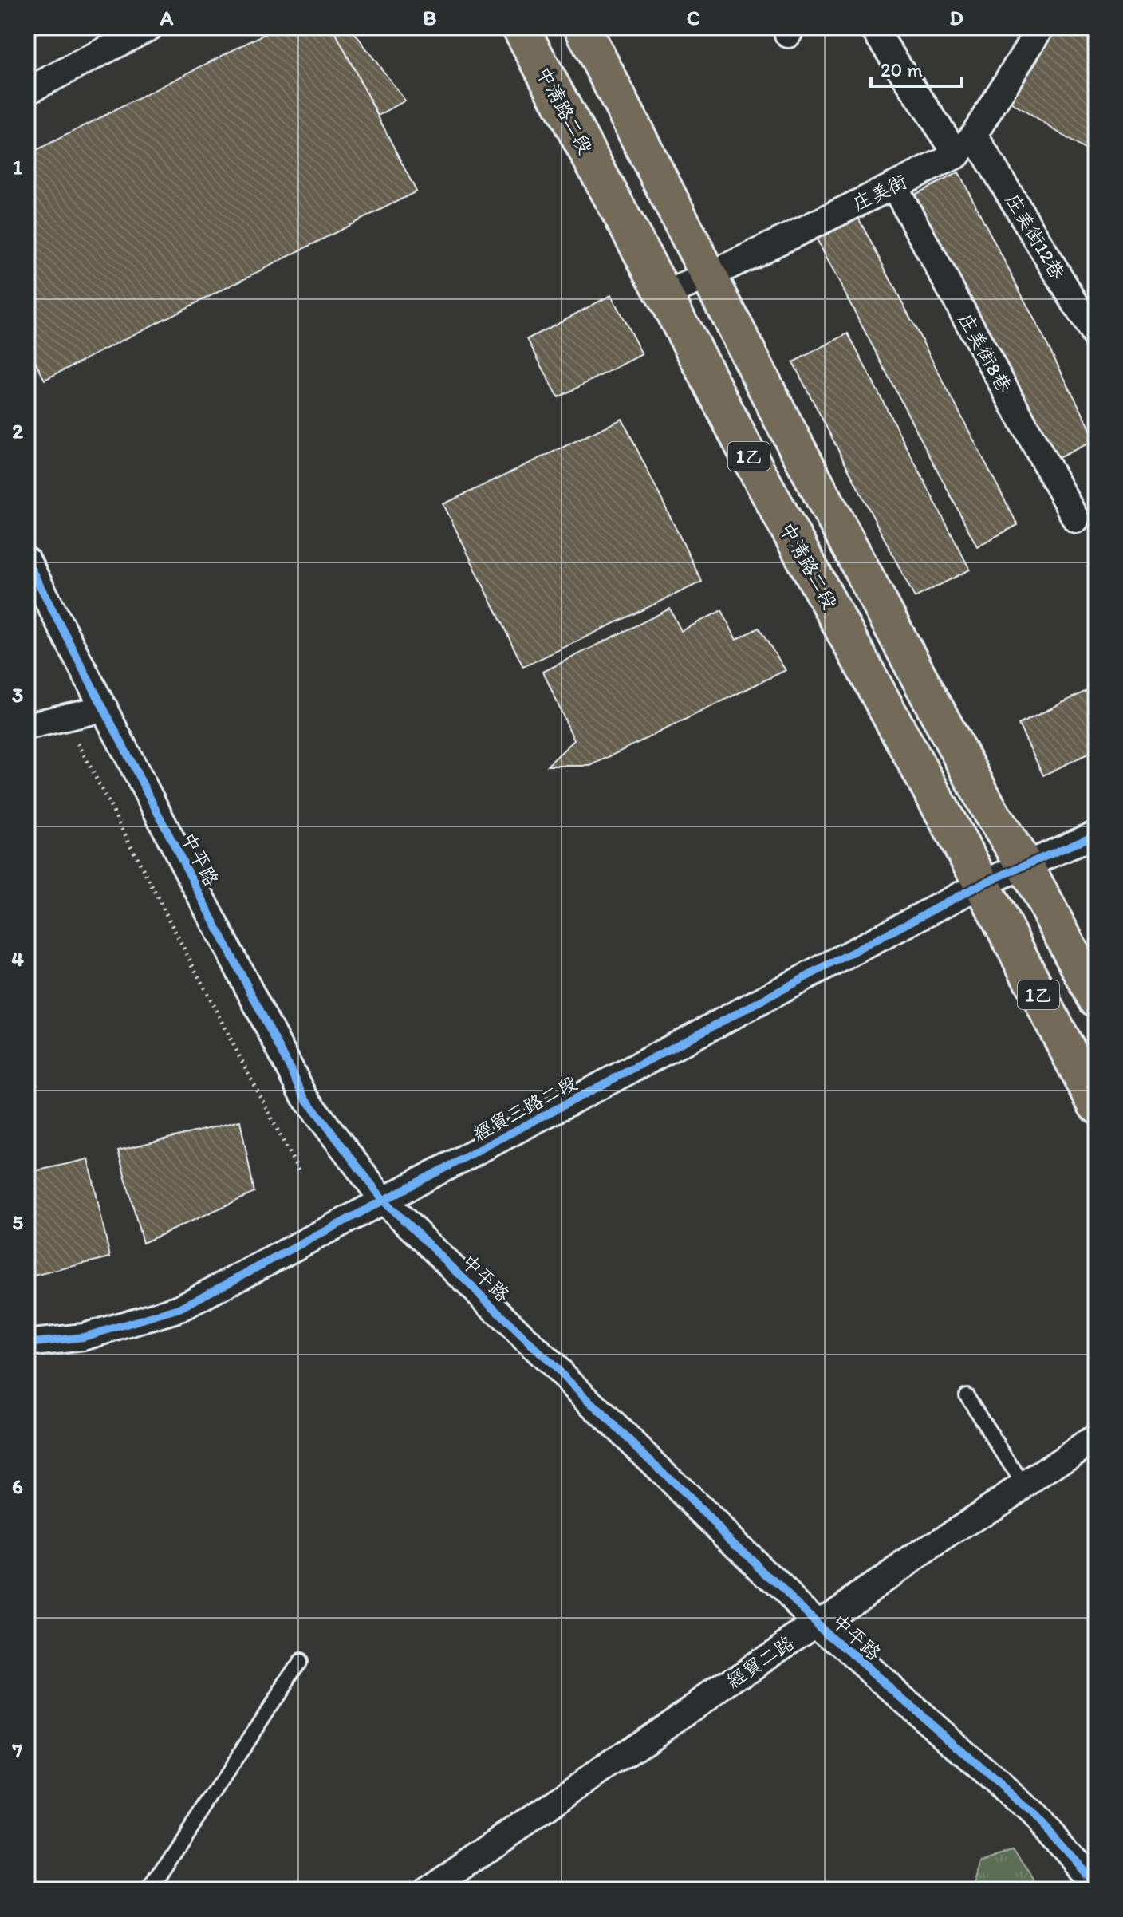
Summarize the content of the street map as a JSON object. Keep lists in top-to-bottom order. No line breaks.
{"streets":{"main road":["中清路二段","1乙"],"street":["庄美街","庄美街12巷","庄美街8巷","中平路","經貿三路二段","經貿二路"]},"crossings":[["中清路二段","庄美街"],["中清路二段","經貿三路二段"],["庄美街","庄美街12巷"],["庄美街","庄美街8巷"],["庄美街","1乙"],["1乙","經貿三路二段"],["中平路","經貿三路二段"],["中平路","經貿二路"]],"scale_bar":"20 m","grid":{"columns":["A","B","C","D"],"rows":["1","2","3","4","5","6","7"]}}
